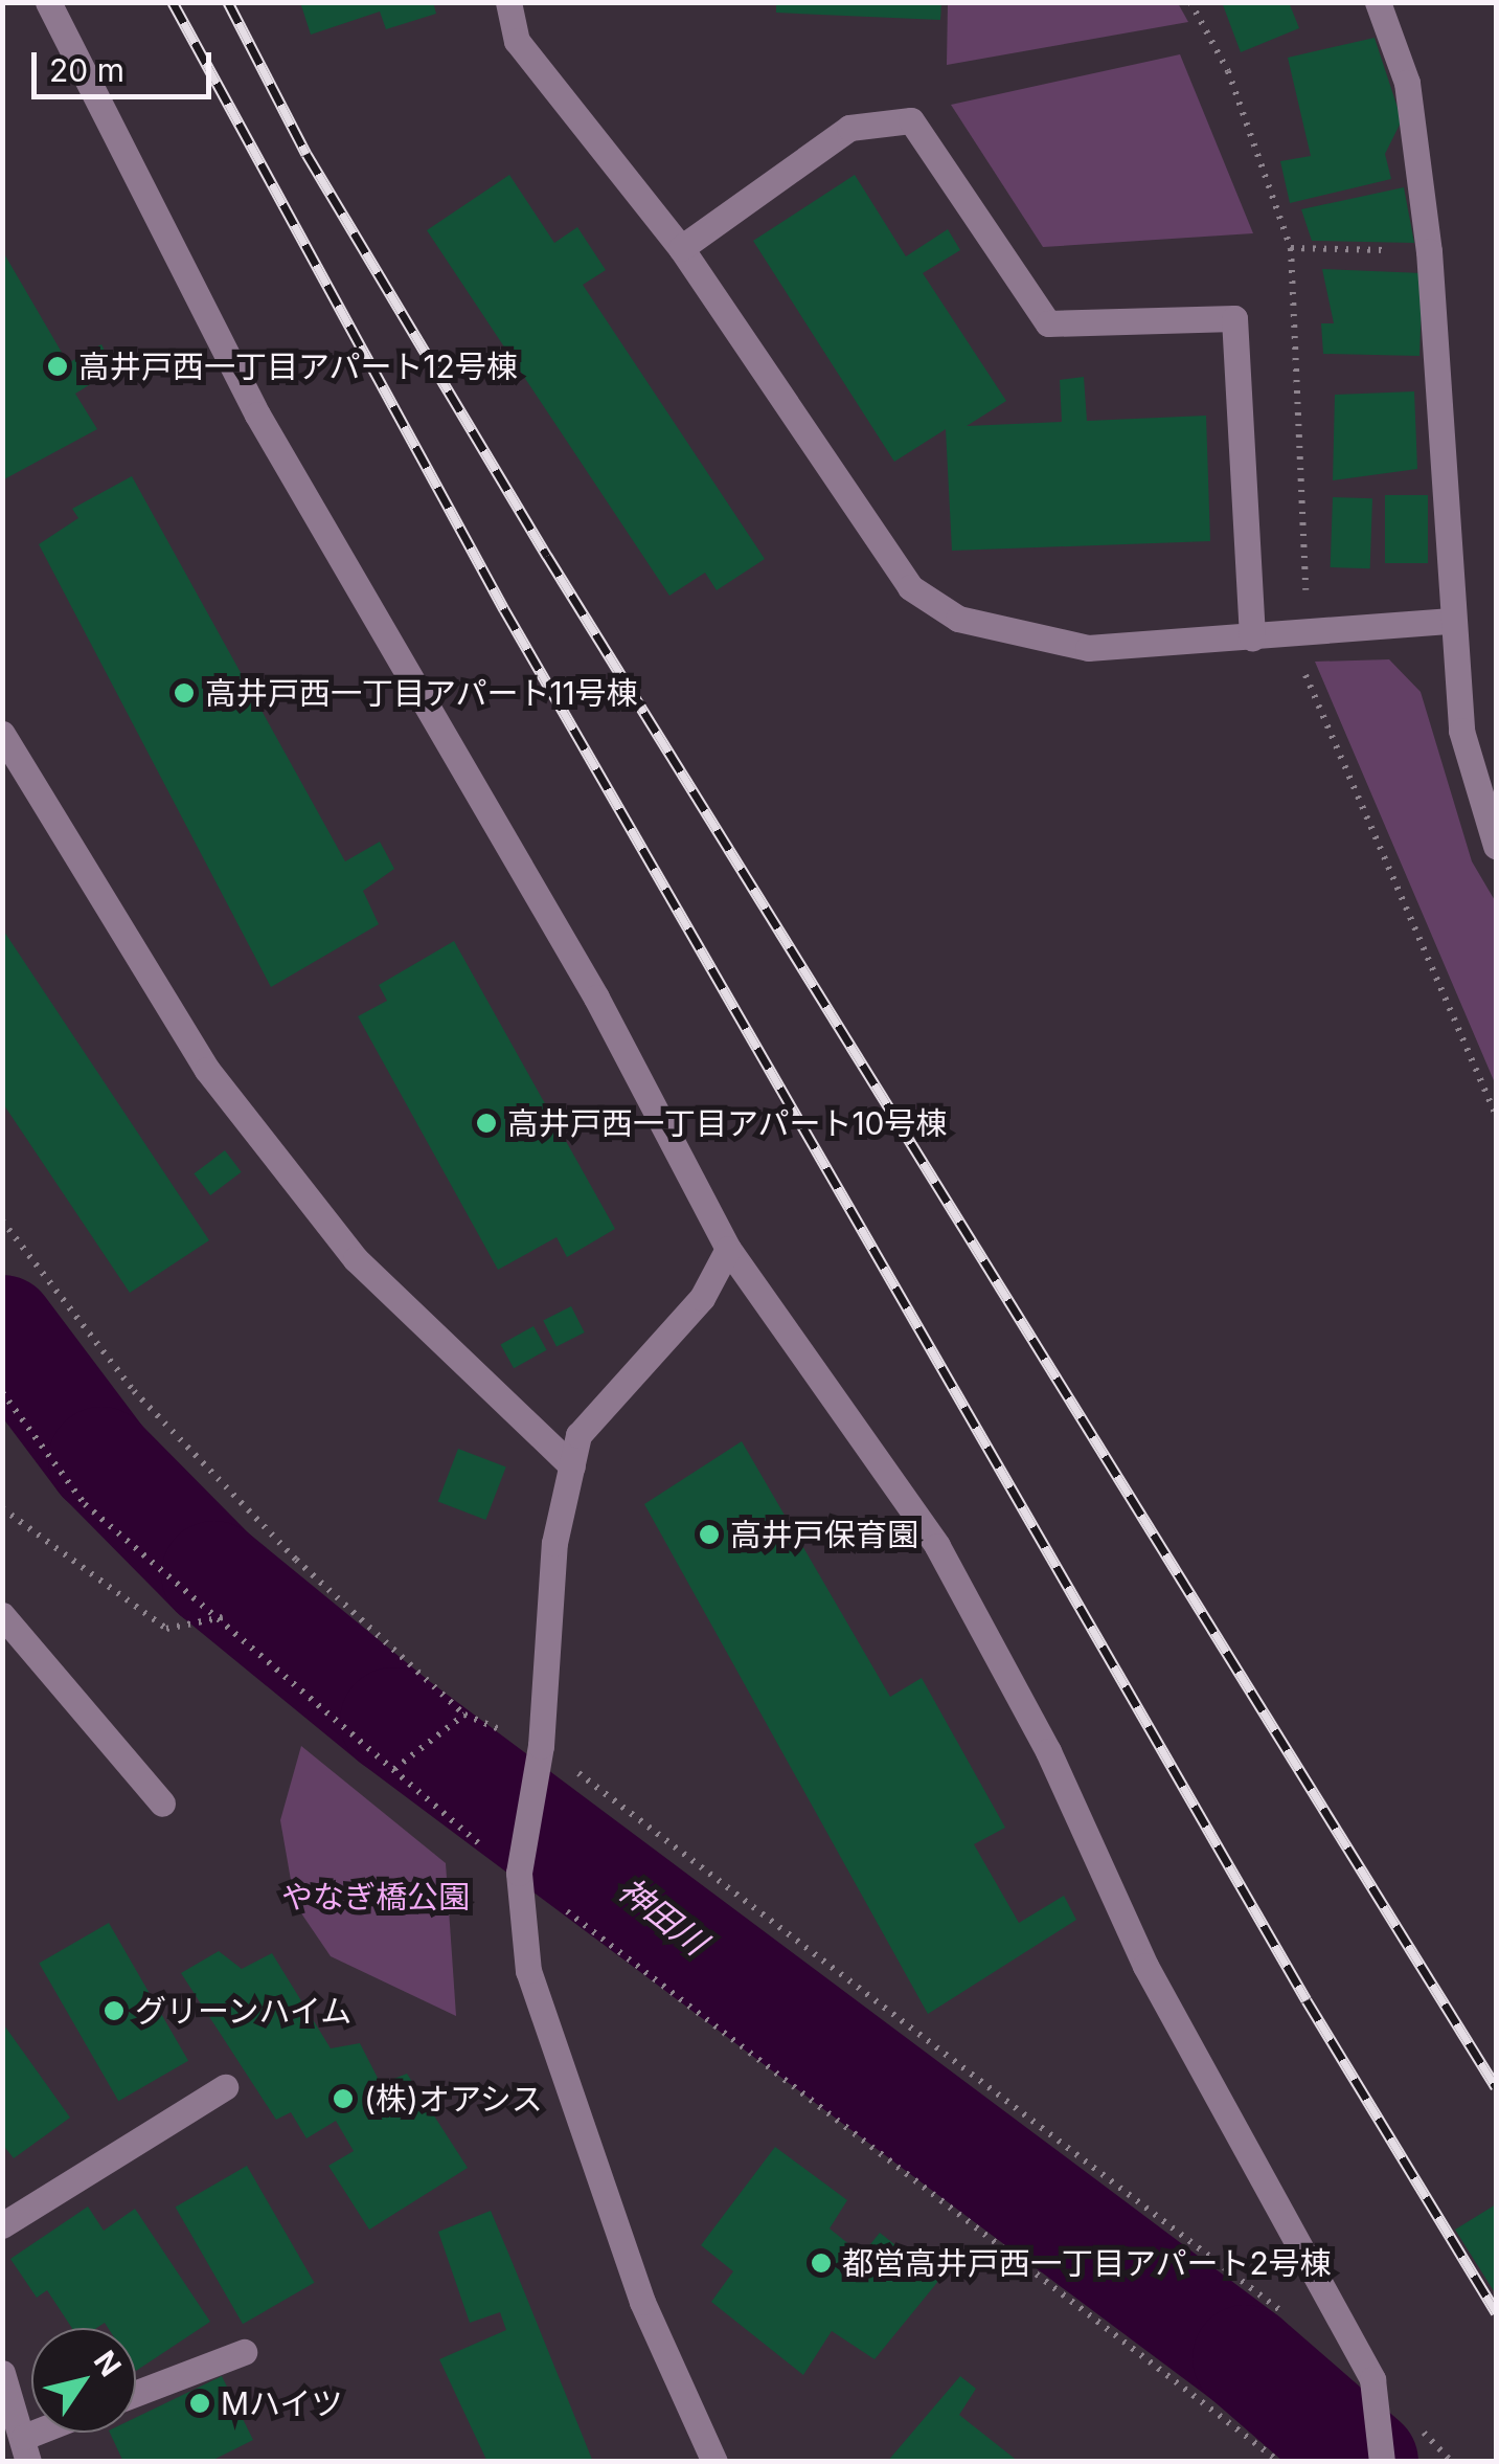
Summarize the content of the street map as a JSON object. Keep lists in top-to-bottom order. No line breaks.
{"water":["神田川"],"parks":["やなぎ橋公園"],"places":["高井戸西一丁目アパート12号棟","高井戸西一丁目アパート11号棟","高井戸西一丁目アパート10号棟","高井戸保育園","グリーンハイム","(株)オアシス","都営高井戸西一丁目アパート2号棟","Mハイツ"],"scale_bar":"20 m","north":"top right"}
